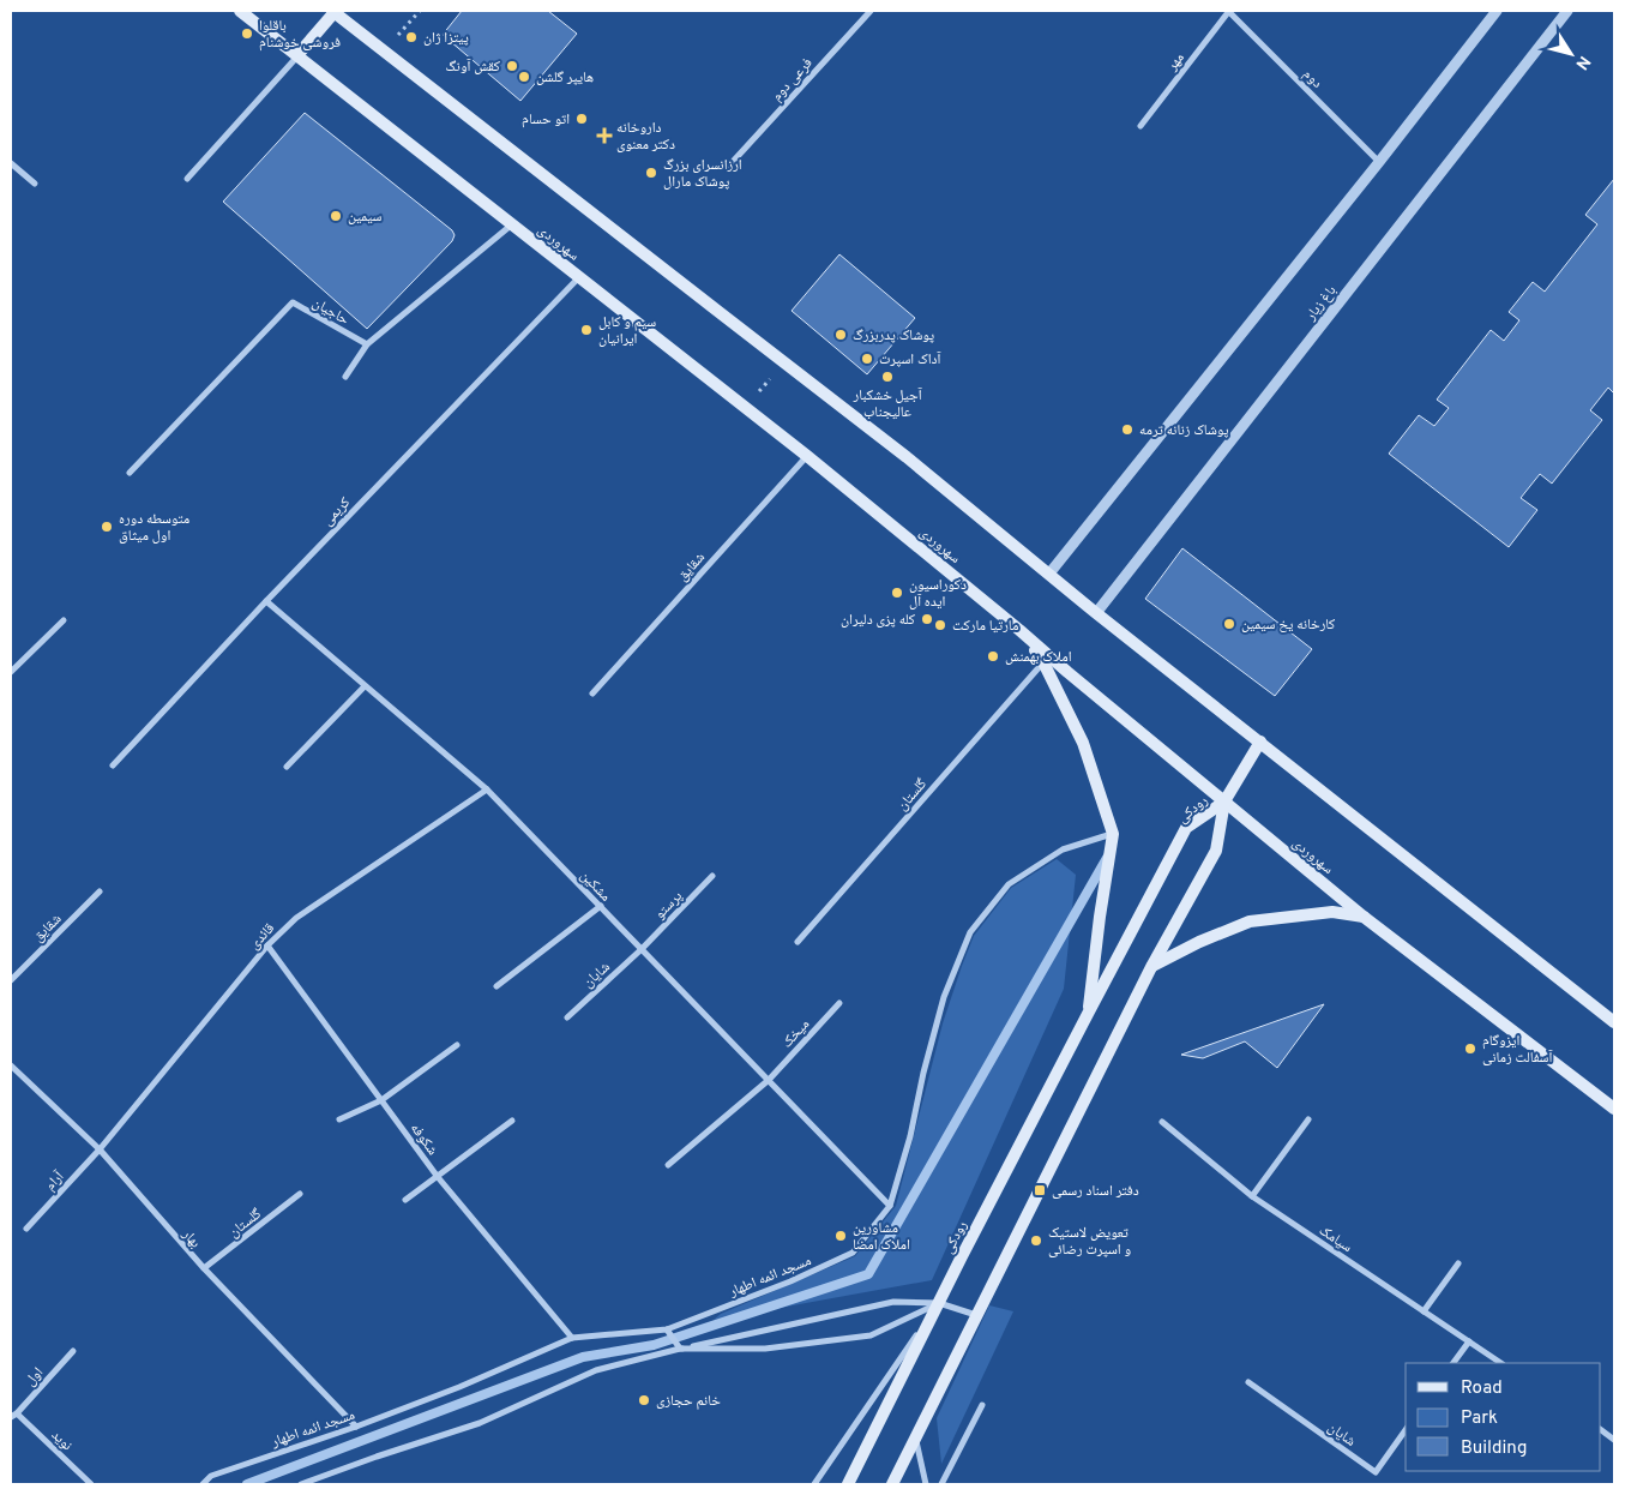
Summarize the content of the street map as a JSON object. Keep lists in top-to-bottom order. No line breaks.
{"streets":{"main road":["سهروردی","رودکی"],"street":["مهر","دوم","فرعی دوم","باغ زیار","حاجیان","کریمی","شقایق","گلستان","مشکین","پرستو","قائدی","شایان","میخک","شکوفه","آرام","بهار","سیامک","مسجد ائمه اطهار","اول","نوید"]},"crossings":[["مهر","دوم"],["سهروردی","کریمی"],["سهروردی","شقایق"],["سهروردی","رودکی"],["کریمی","مشکین"],["گلستان","بهار"],["مشکین","پرستو"],["مشکین","قائدی"],["مشکین","شایان"],["مشکین","میخک"],["مشکین","مسجد ائمه اطهار"],["پرستو","شایان"],["قائدی","شکوفه"],["قائدی","آرام"],["قائدی","بهار"],["شکوفه","مسجد ائمه اطهار"],["آرام","بهار"],["بهار","مسجد ائمه اطهار"],["اول","نوید"]],"places":{"other":["باقلوا فروشی خوشنام","پیتزا ژان","کقش آونگ","هایپر گلشن","اتو حسام","ارزانسرای بزرگ پوشاک مارال","سیمین","سیم و کابل ایرانیان","پوشاک پدربزرگ","آداک اسپرت","آجیل خشکبار عالیجناب","پوشاک زنانه ترمه","متوسطه دوره اول میثاق","دکوراسیون ایده آل","کله پزی دلیران","کارخانه یخ سیمین","مارتیا مارکت","املاک بهمنش","ایزوگام آسفالت زمانی","مشاورین املاک امضا","تعویض لاستیک و اسپرت رضائی","خانم حجازی"],"health":["داروخانه دکتر معنوی"],"transit":["دفتر اسناد رسمی"]},"legend":["Road","Park","Building"],"north":"bottom right"}
